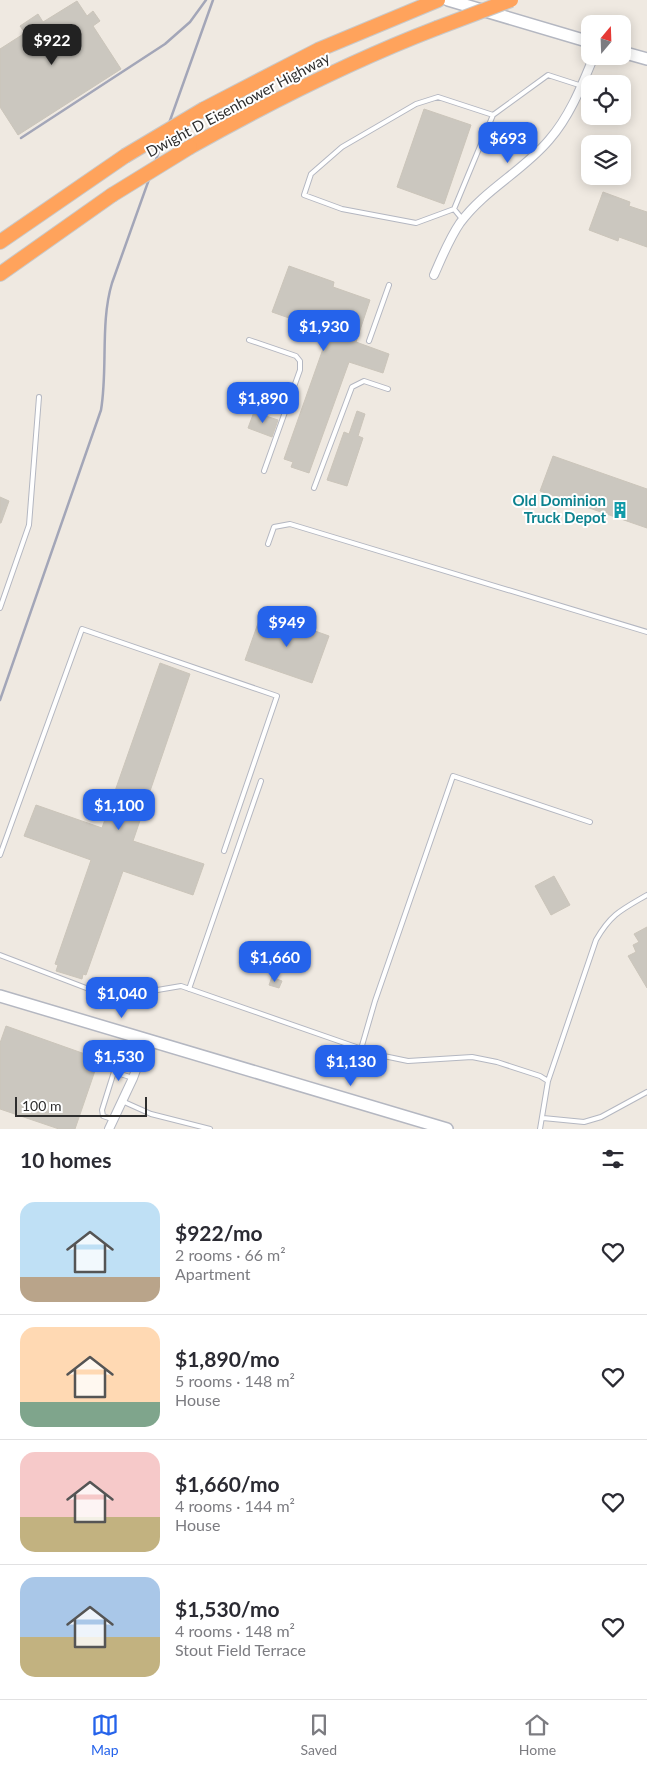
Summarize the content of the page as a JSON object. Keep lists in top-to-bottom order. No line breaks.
{"streets":{"highway":["Dwight D Eisenhower Highway"]},"places":{"building":["Old Dominion Truck Depot"]},"scale_bar":"100 m","north":"top","page":{"price":["$922","$693","$1,930","$1,890","$949","$1,100","$1,660","$1,040","$1,530","$1,130"],"scale":"100 m","heading":"10 homes","list":[{"name":"$922/mo","note":"2 rooms · 66 m² · Apartment"},{"name":"$1,890/mo","note":"5 rooms · 148 m² · House"},{"name":"$1,660/mo","note":"4 rooms · 144 m² · House"},{"name":"$1,530/mo","note":"4 rooms · 148 m² · Stout Field Terrace"}],"tabs":["Map","Saved","Home"]}}
